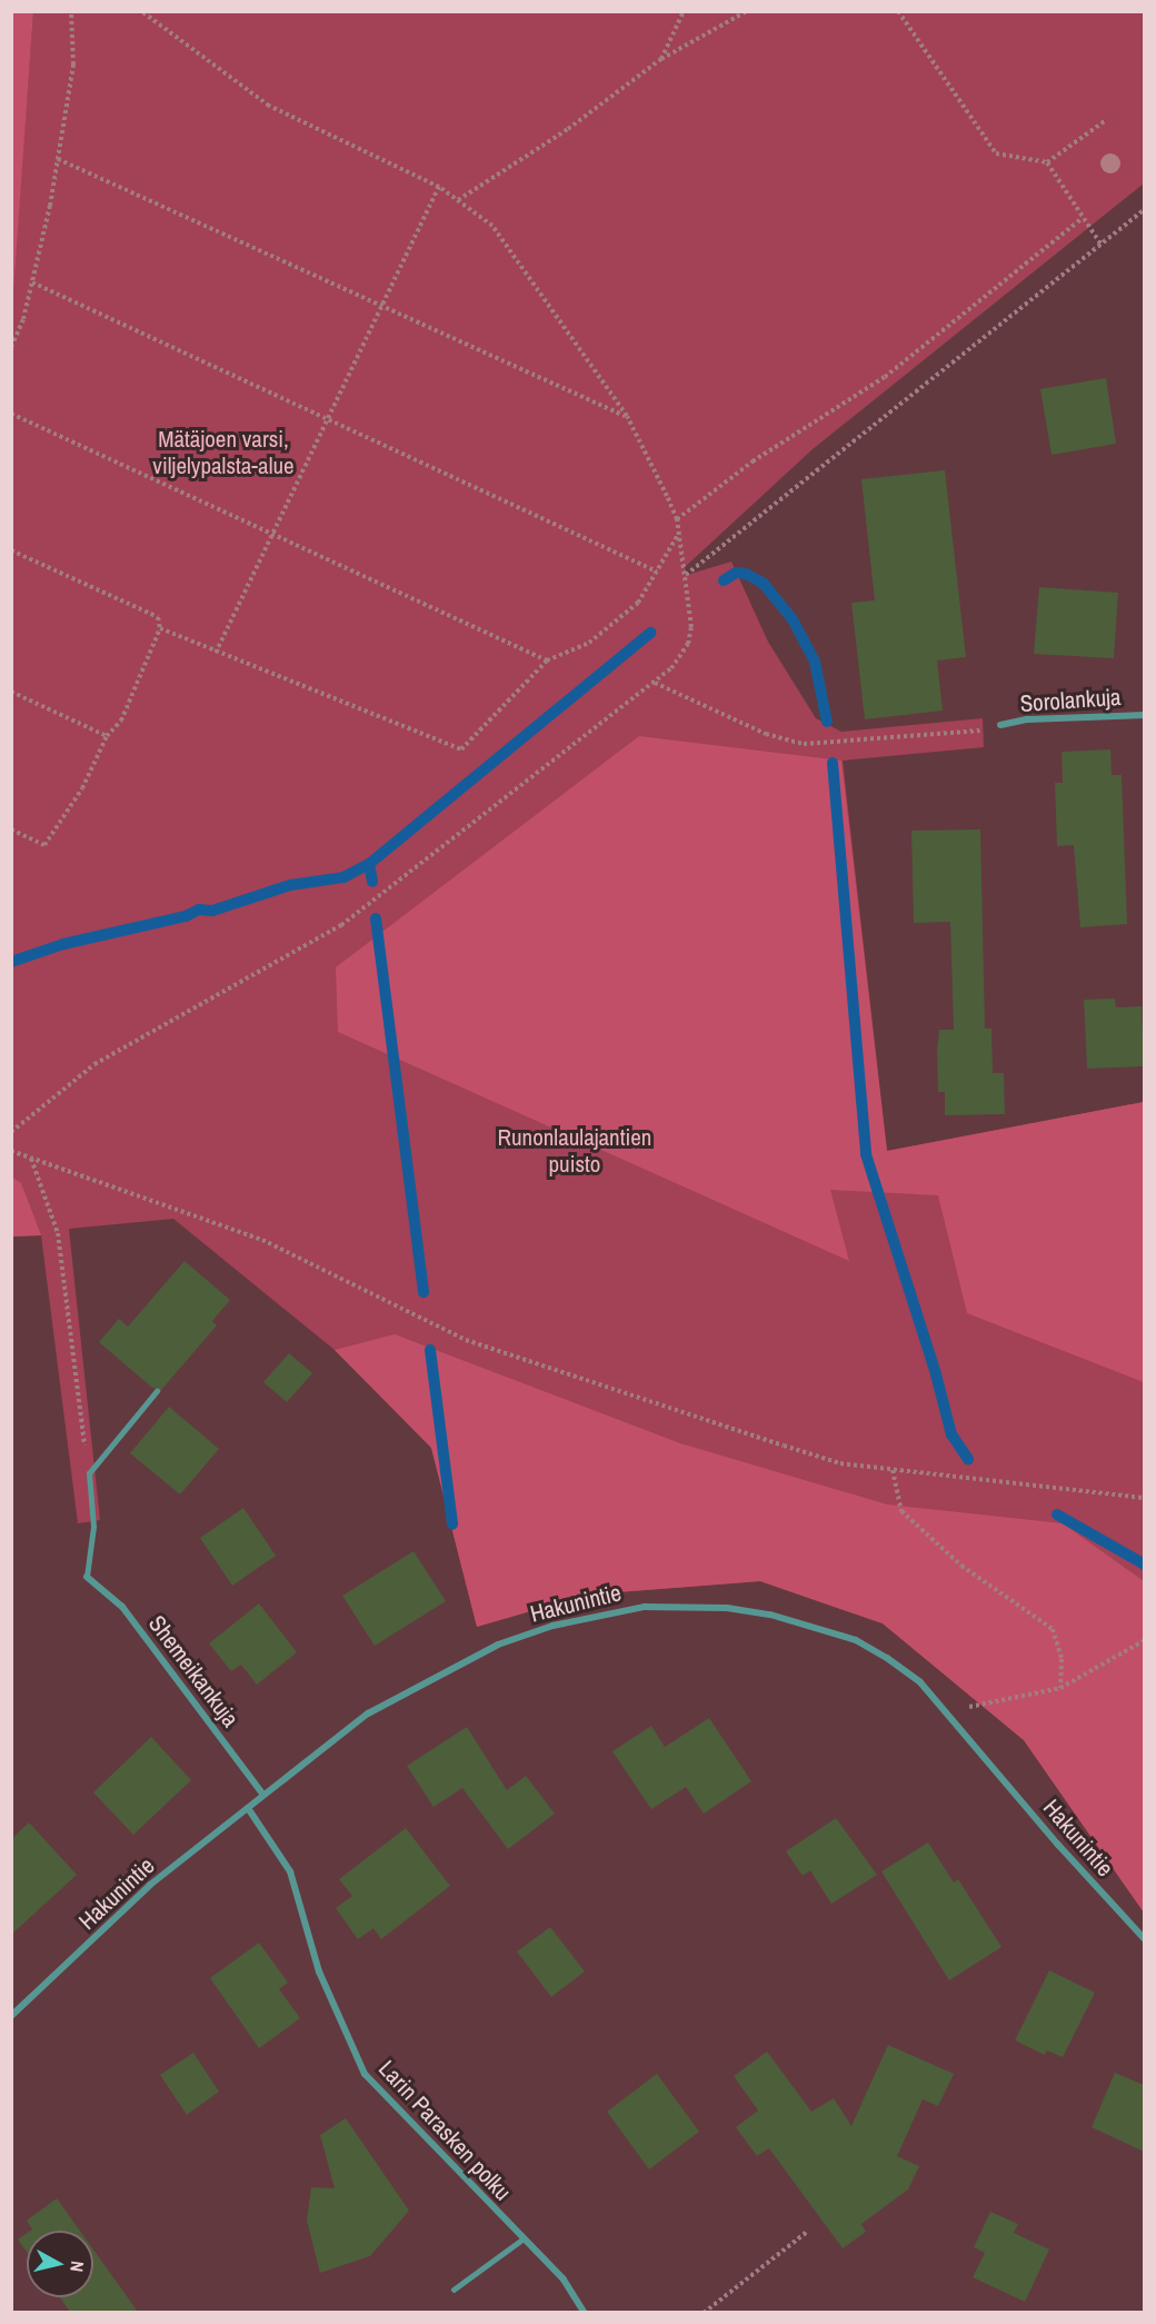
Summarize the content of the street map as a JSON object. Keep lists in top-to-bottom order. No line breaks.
{"streets":{"street":["Sorolankuja","Hakunintie","Shemeikankuja","Larin Parasken polku"]},"crossings":[["Hakunintie","Shemeikankuja"],["Hakunintie","Larin Parasken polku"]],"parks":["Mätäjoen varsi, viljelypalsta-alue","Runonlaulajantien puisto"],"north":"right"}
